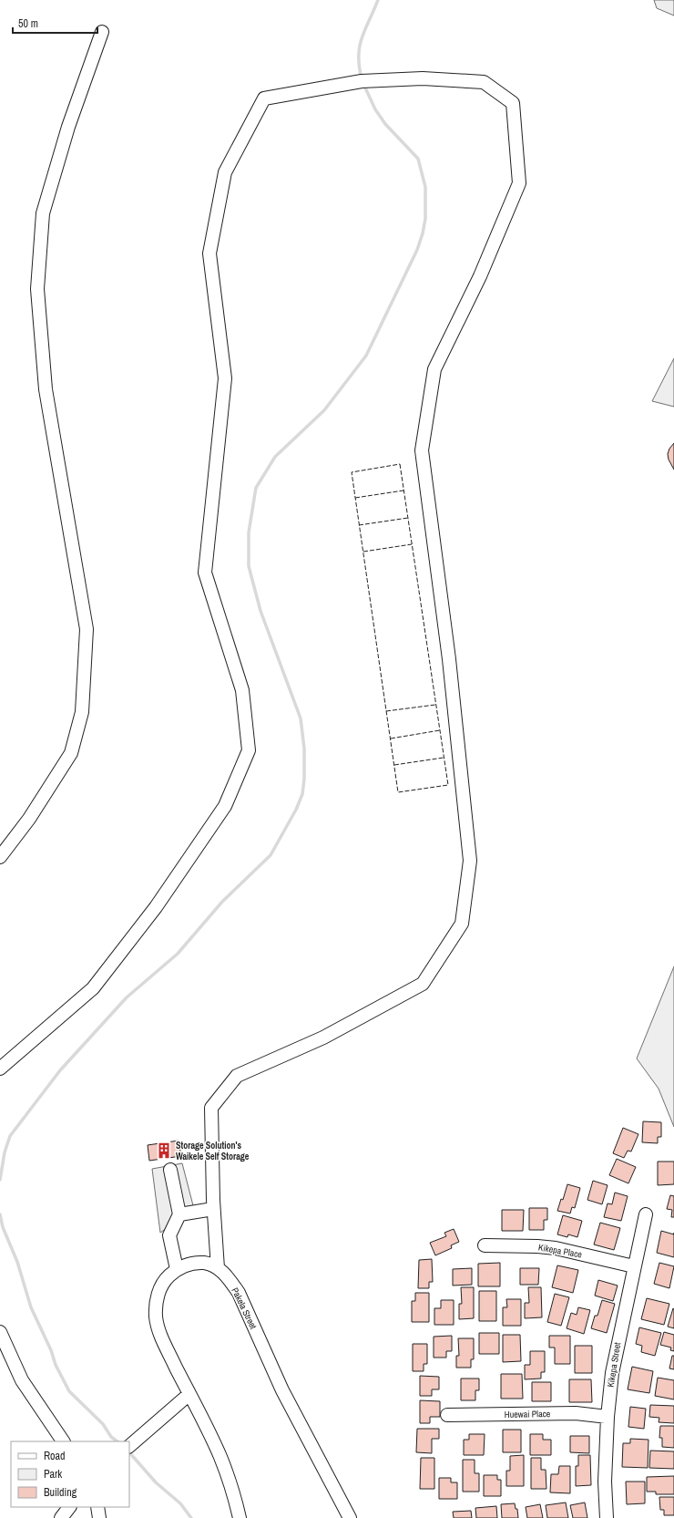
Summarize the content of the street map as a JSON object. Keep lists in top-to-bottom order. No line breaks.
{"streets":{"street":["Kikepa Place","Pakela Street","Kikepa Street","Huewai Place"]},"crossings":[["Kikepa Place","Kikepa Street"],["Kikepa Street","Huewai Place"]],"places":{"building":["Storage Solution's Waikele Self Storage"]},"legend":["Road","Park","Building"],"scale_bar":"50 m"}
